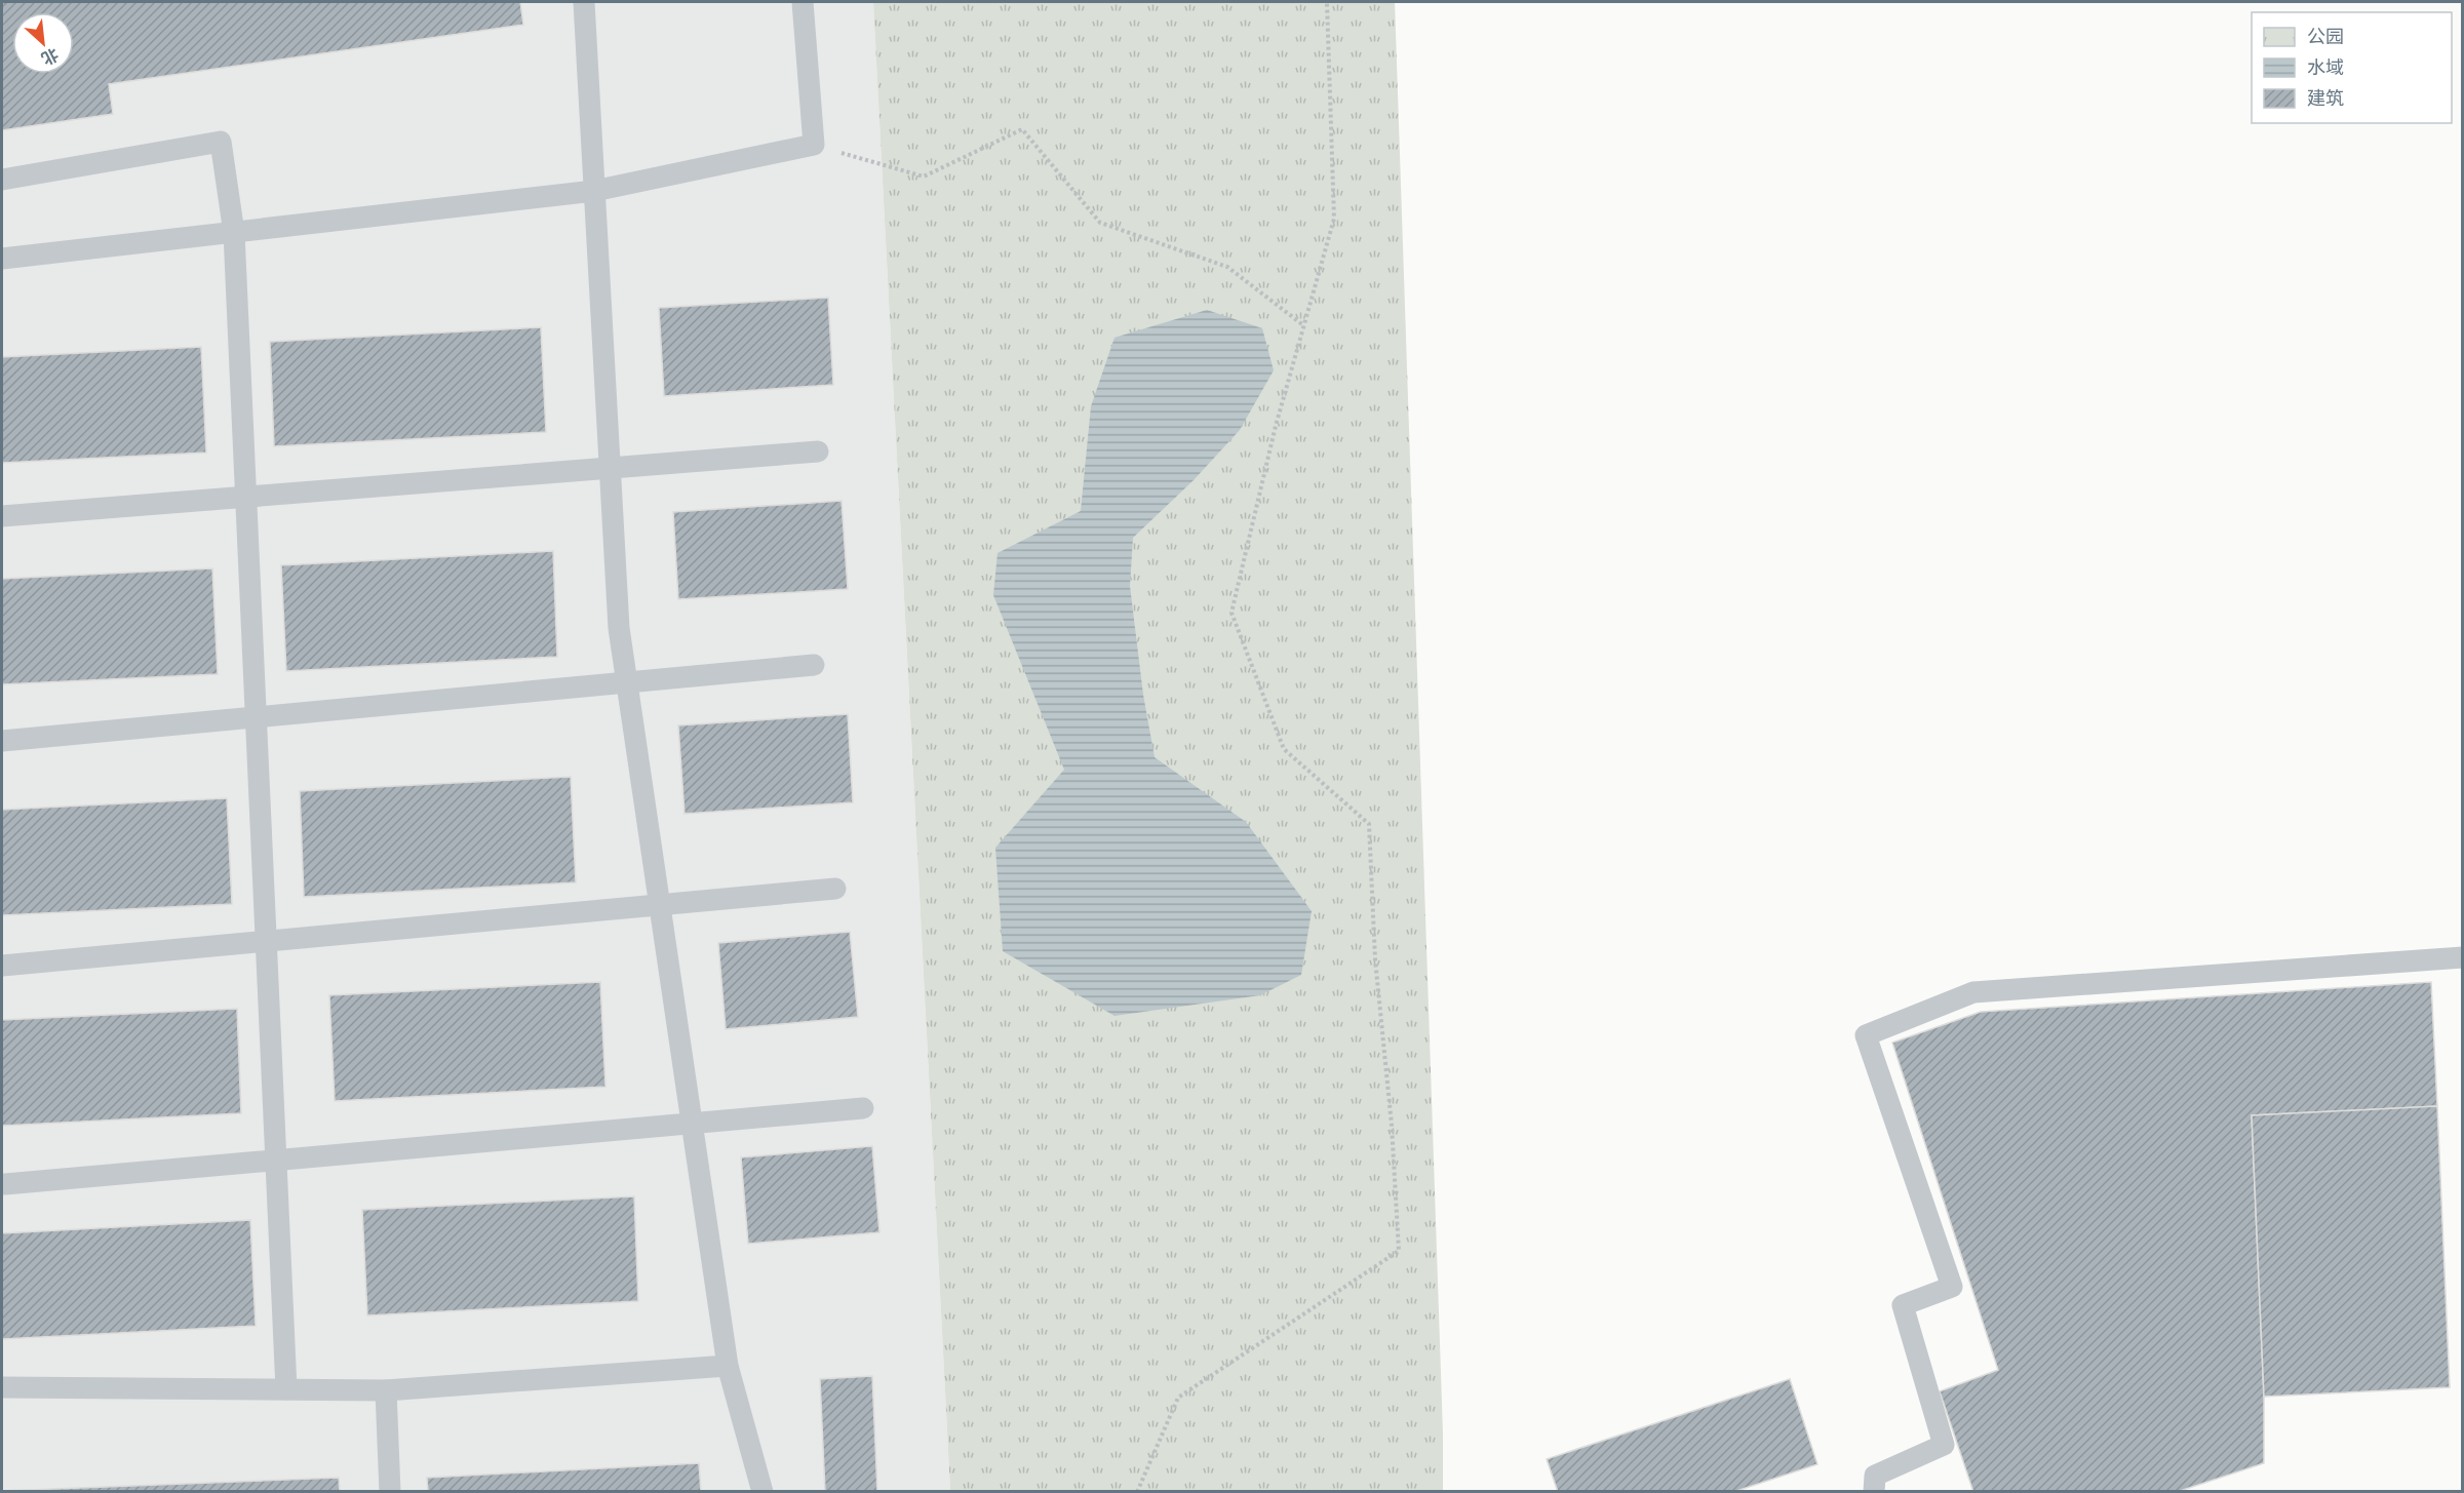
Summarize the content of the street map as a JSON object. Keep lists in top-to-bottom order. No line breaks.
{"legend":["公园","水域","建筑"],"north":"bottom right"}
